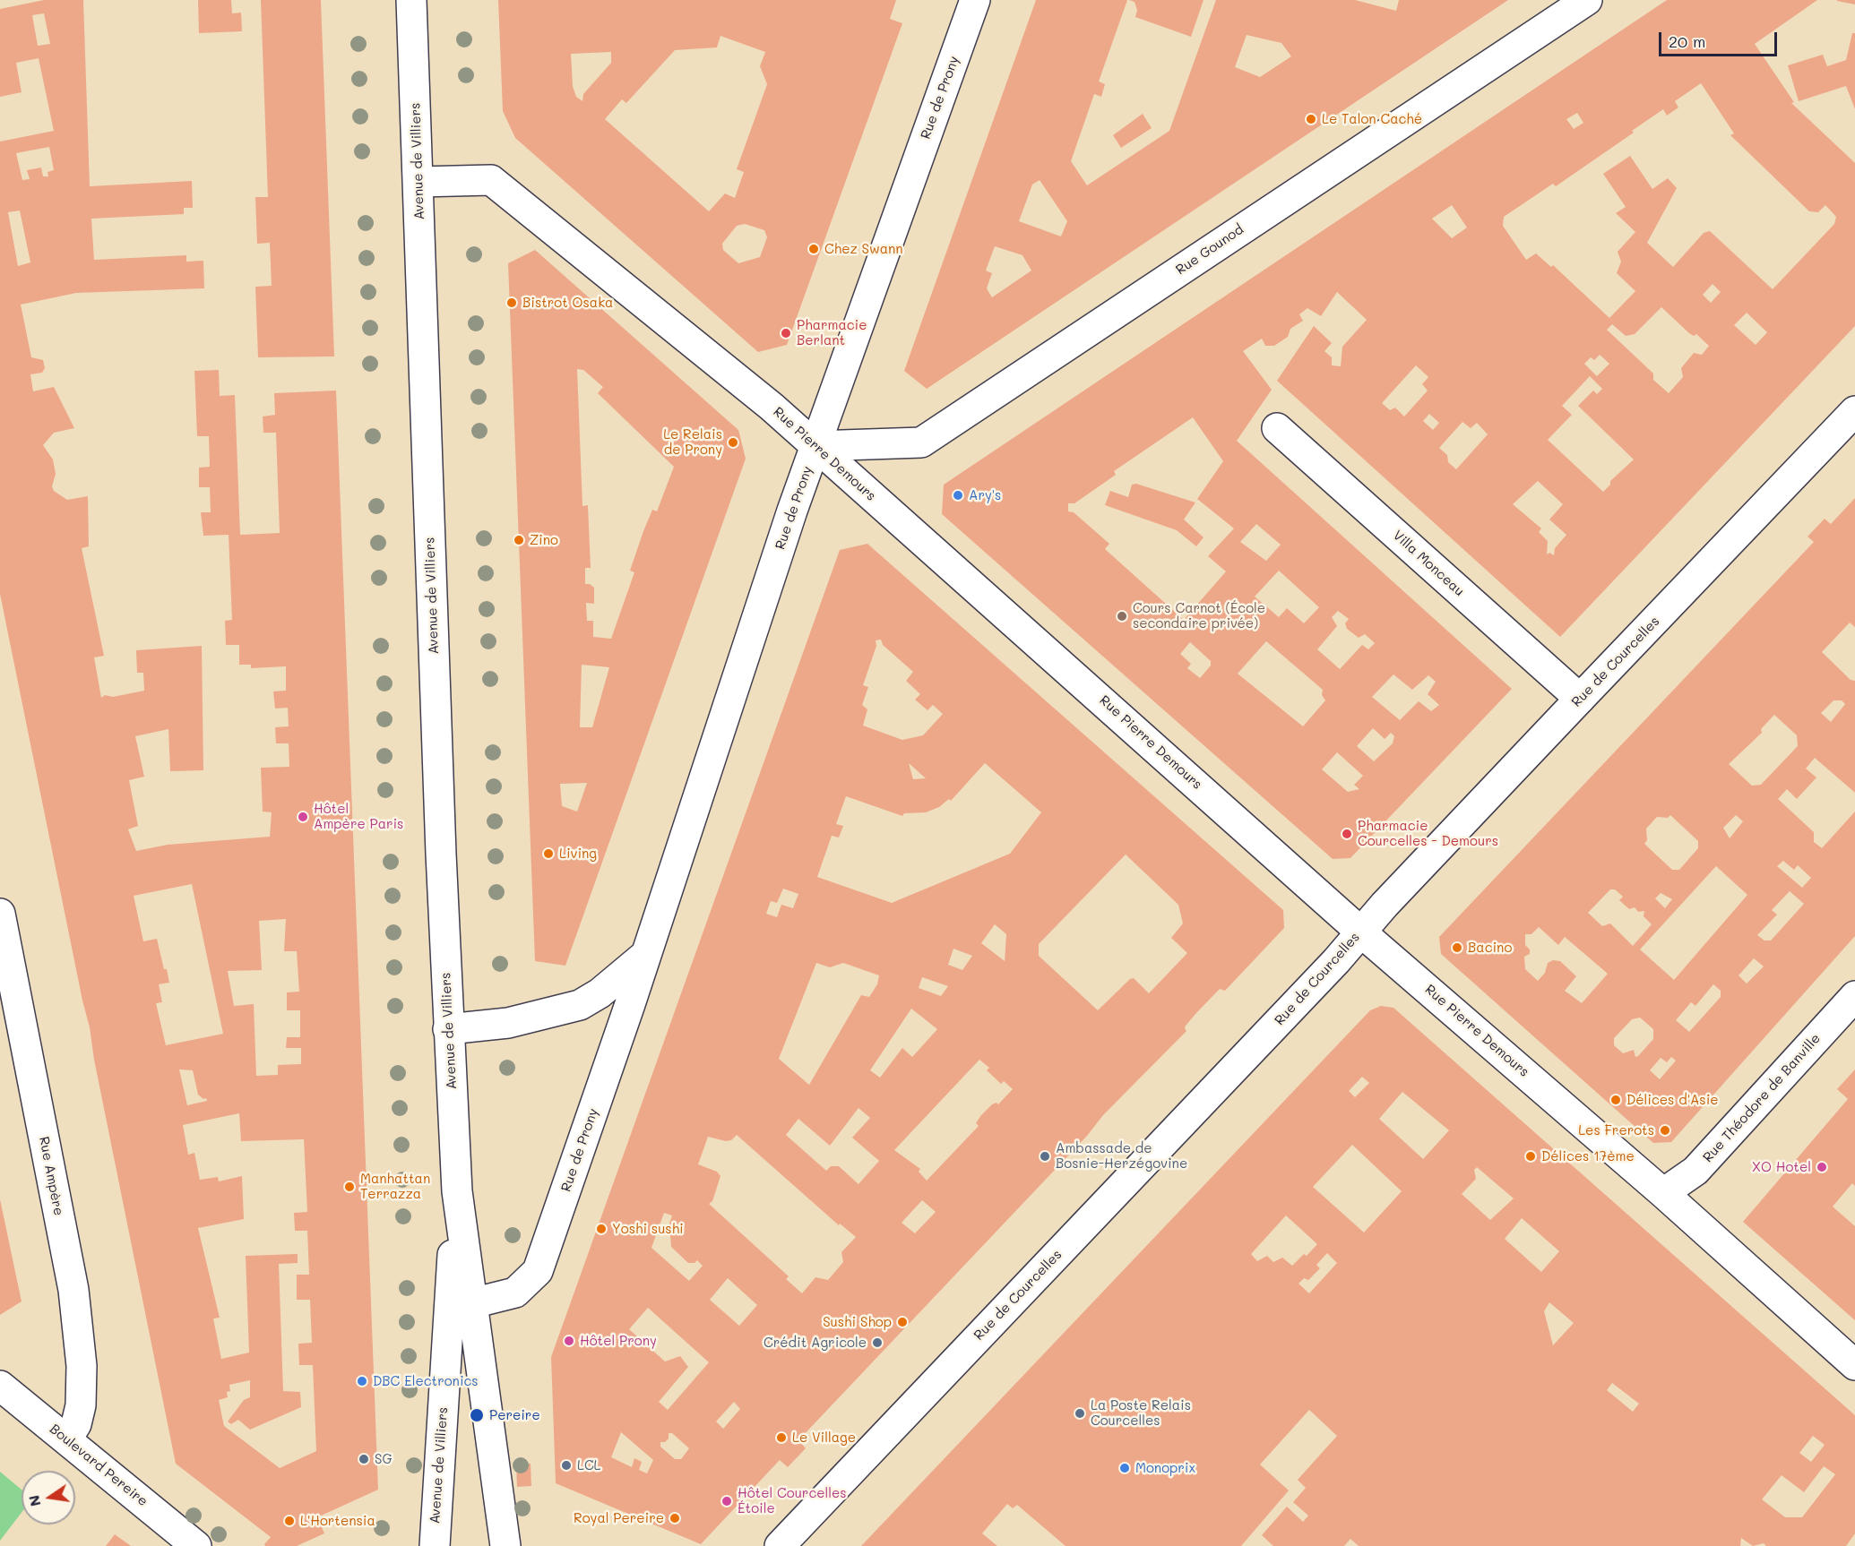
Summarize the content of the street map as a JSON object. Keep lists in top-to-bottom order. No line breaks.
{"streets":{"street":["Rue de Prony","Avenue de Villiers","Rue Gounod","Rue Pierre Demours","Villa Monceau","Rue de Courcelles","Rue Théodore de Banville","Rue Ampère","Boulevard Pereire"]},"crossings":[["Rue de Prony","Avenue de Villiers"],["Rue de Prony","Rue Gounod"],["Rue de Prony","Rue Pierre Demours"],["Avenue de Villiers","Rue Pierre Demours"],["Rue Gounod","Rue Pierre Demours"],["Rue Pierre Demours","Rue de Courcelles"],["Rue Pierre Demours","Rue Théodore de Banville"],["Villa Monceau","Rue de Courcelles"],["Rue Ampère","Boulevard Pereire"]],"places":["Le Talon Caché","Chez Swann","Bistrot Osaka","Pharmacie Berlant","Le Relais de Prony","Ary's","Zino","Cours Carnot (École secondaire privée)","Hôtel Ampère Paris","Pharmacie Courcelles - Demours","Living","Bacino","Délices d'Asie","Les Frerots","Ambassade de Bosnie-Herzégovine","Délices 17ème","XO Hotel","Manhattan Terrazza","Yoshi sushi","Sushi Shop","Hôtel Prony","Crédit Agricole","DBC Electronics","La Poste Relais Courcelles","Pereire","Le Village","SG","LCL","Monoprix","Hôtel Courcelles Étoile","Royal Pereire","L'Hortensia"],"scale_bar":"20 m","north":"left"}
